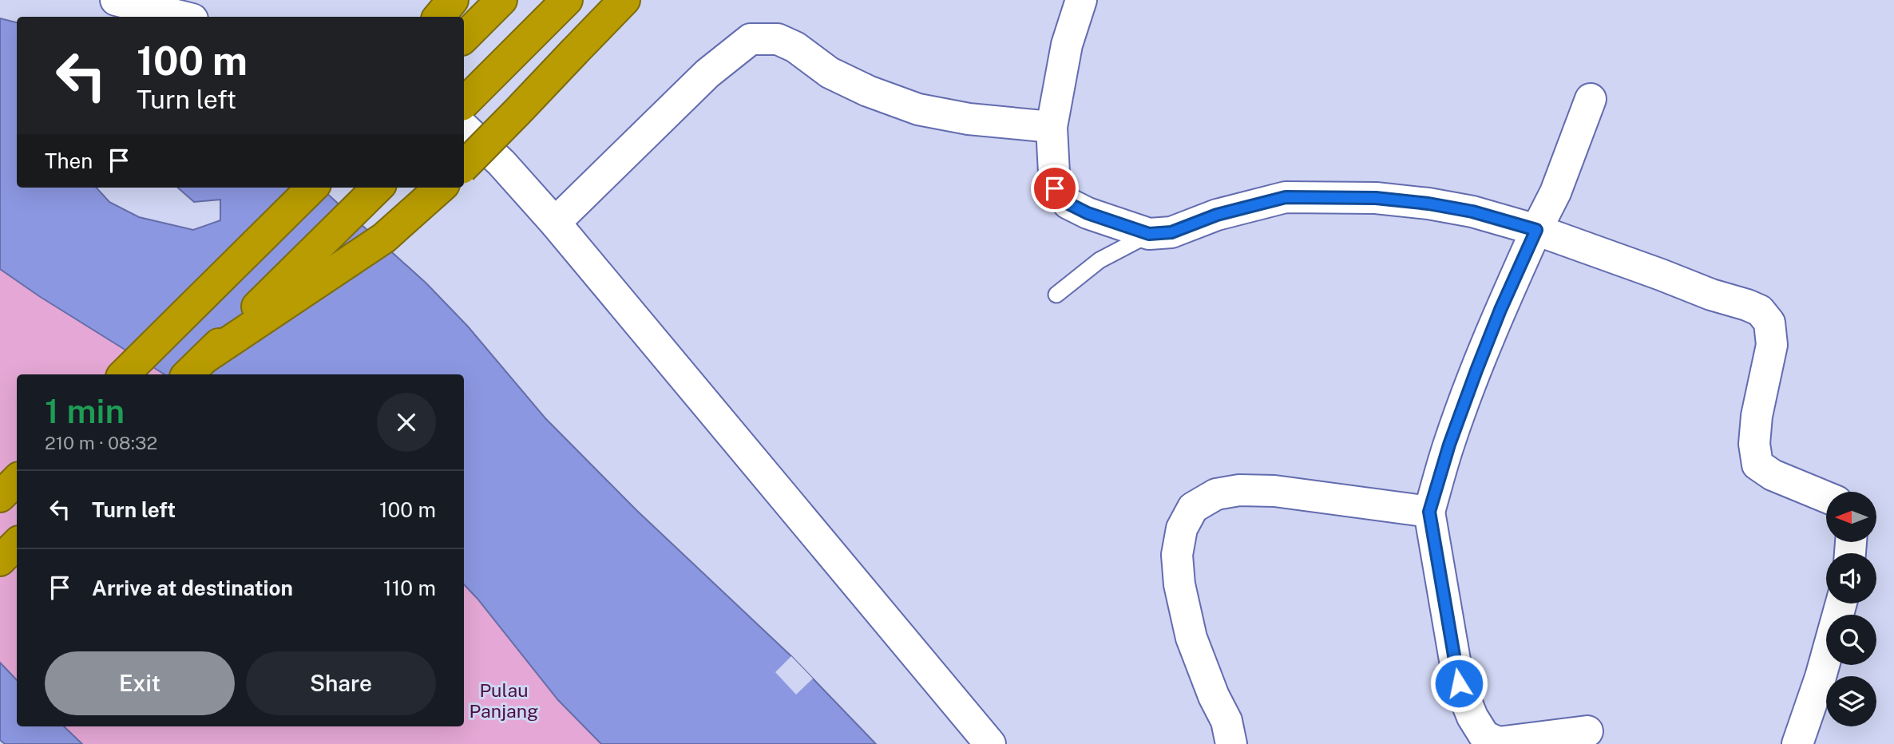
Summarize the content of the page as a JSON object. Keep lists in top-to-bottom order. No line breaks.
{"parks":["Pulau Panjang"],"north":"left","page":{"turn":["100 m","Turn left"],"then":"Then","heading":["1 min","210 m · 08:32"],"list":[{"name":"Turn left","value":"100 m"},{"name":"Arrive at destination","value":"110 m"}],"buttons":["Exit","Share"]}}
